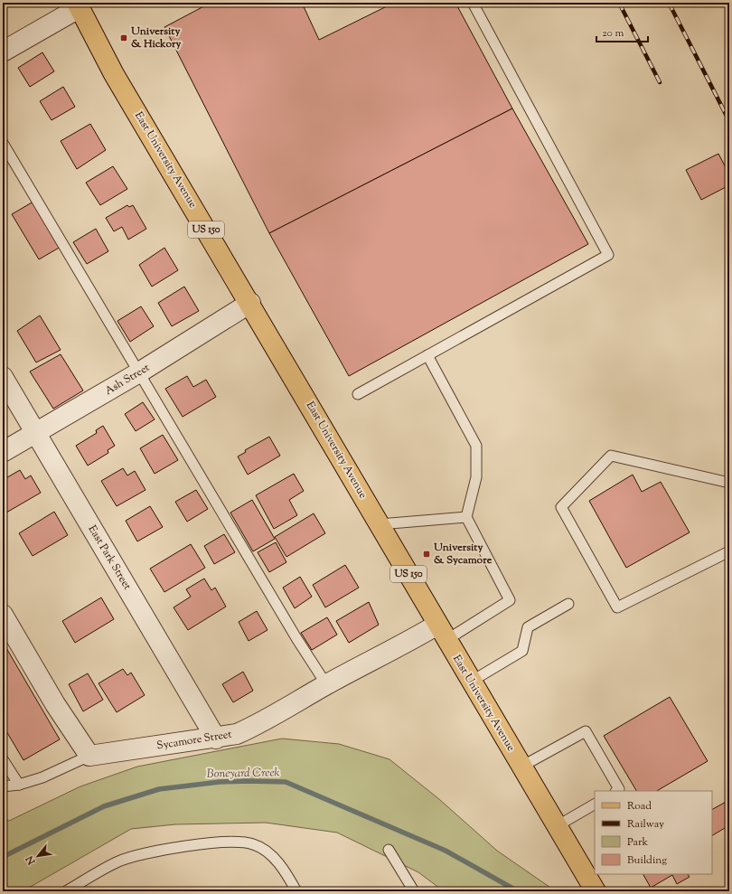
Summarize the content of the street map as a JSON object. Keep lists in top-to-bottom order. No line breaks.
{"streets":{"main road":["East University Avenue","US 150"],"street":["Ash Street","East Park Street","Sycamore Street"]},"crossings":[["East University Avenue","Ash Street"],["East University Avenue","Sycamore Street"],["Ash Street","East Park Street"],["East Park Street","Sycamore Street"]],"water":["Boneyard Creek"],"places":{"transit":["University & Hickory","University & Sycamore"]},"legend":["Road","Railway","Park","Building"],"scale_bar":"20 m","north":"bottom left"}
